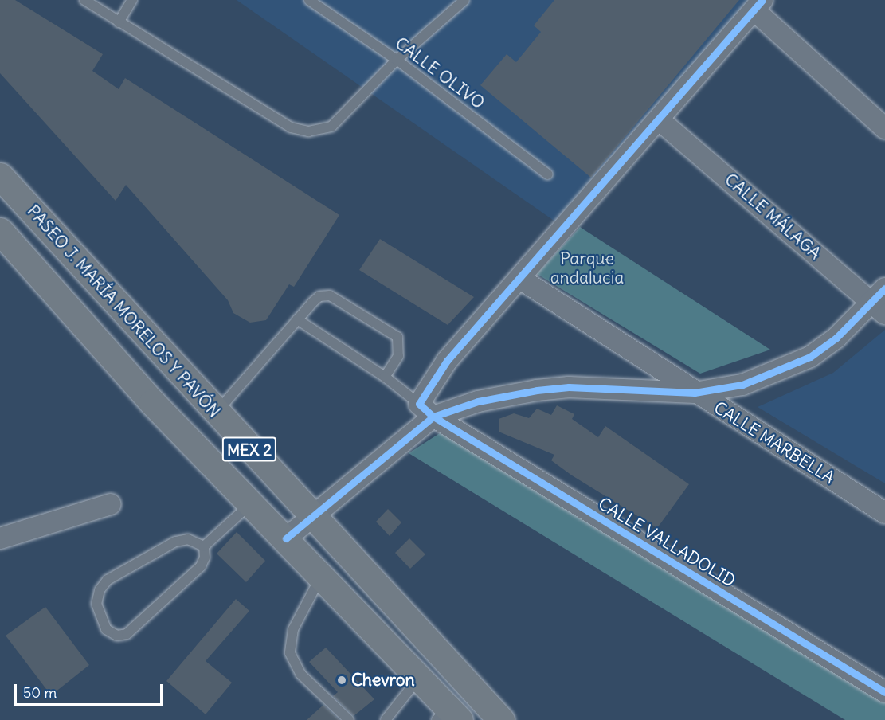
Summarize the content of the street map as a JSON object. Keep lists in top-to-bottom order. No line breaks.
{"streets":{"highway":["PASEO J. MARÍA MORELOS Y PAVÓN","MEX 2"],"street":["CALLE MÁLAGA","CALLE MARBELLA","CALLE VALLADOLID"],"lane":["CALLE OLIVO"]},"parks":["Parque andalucia"],"places":["Chevron"],"scale_bar":"50 m"}
